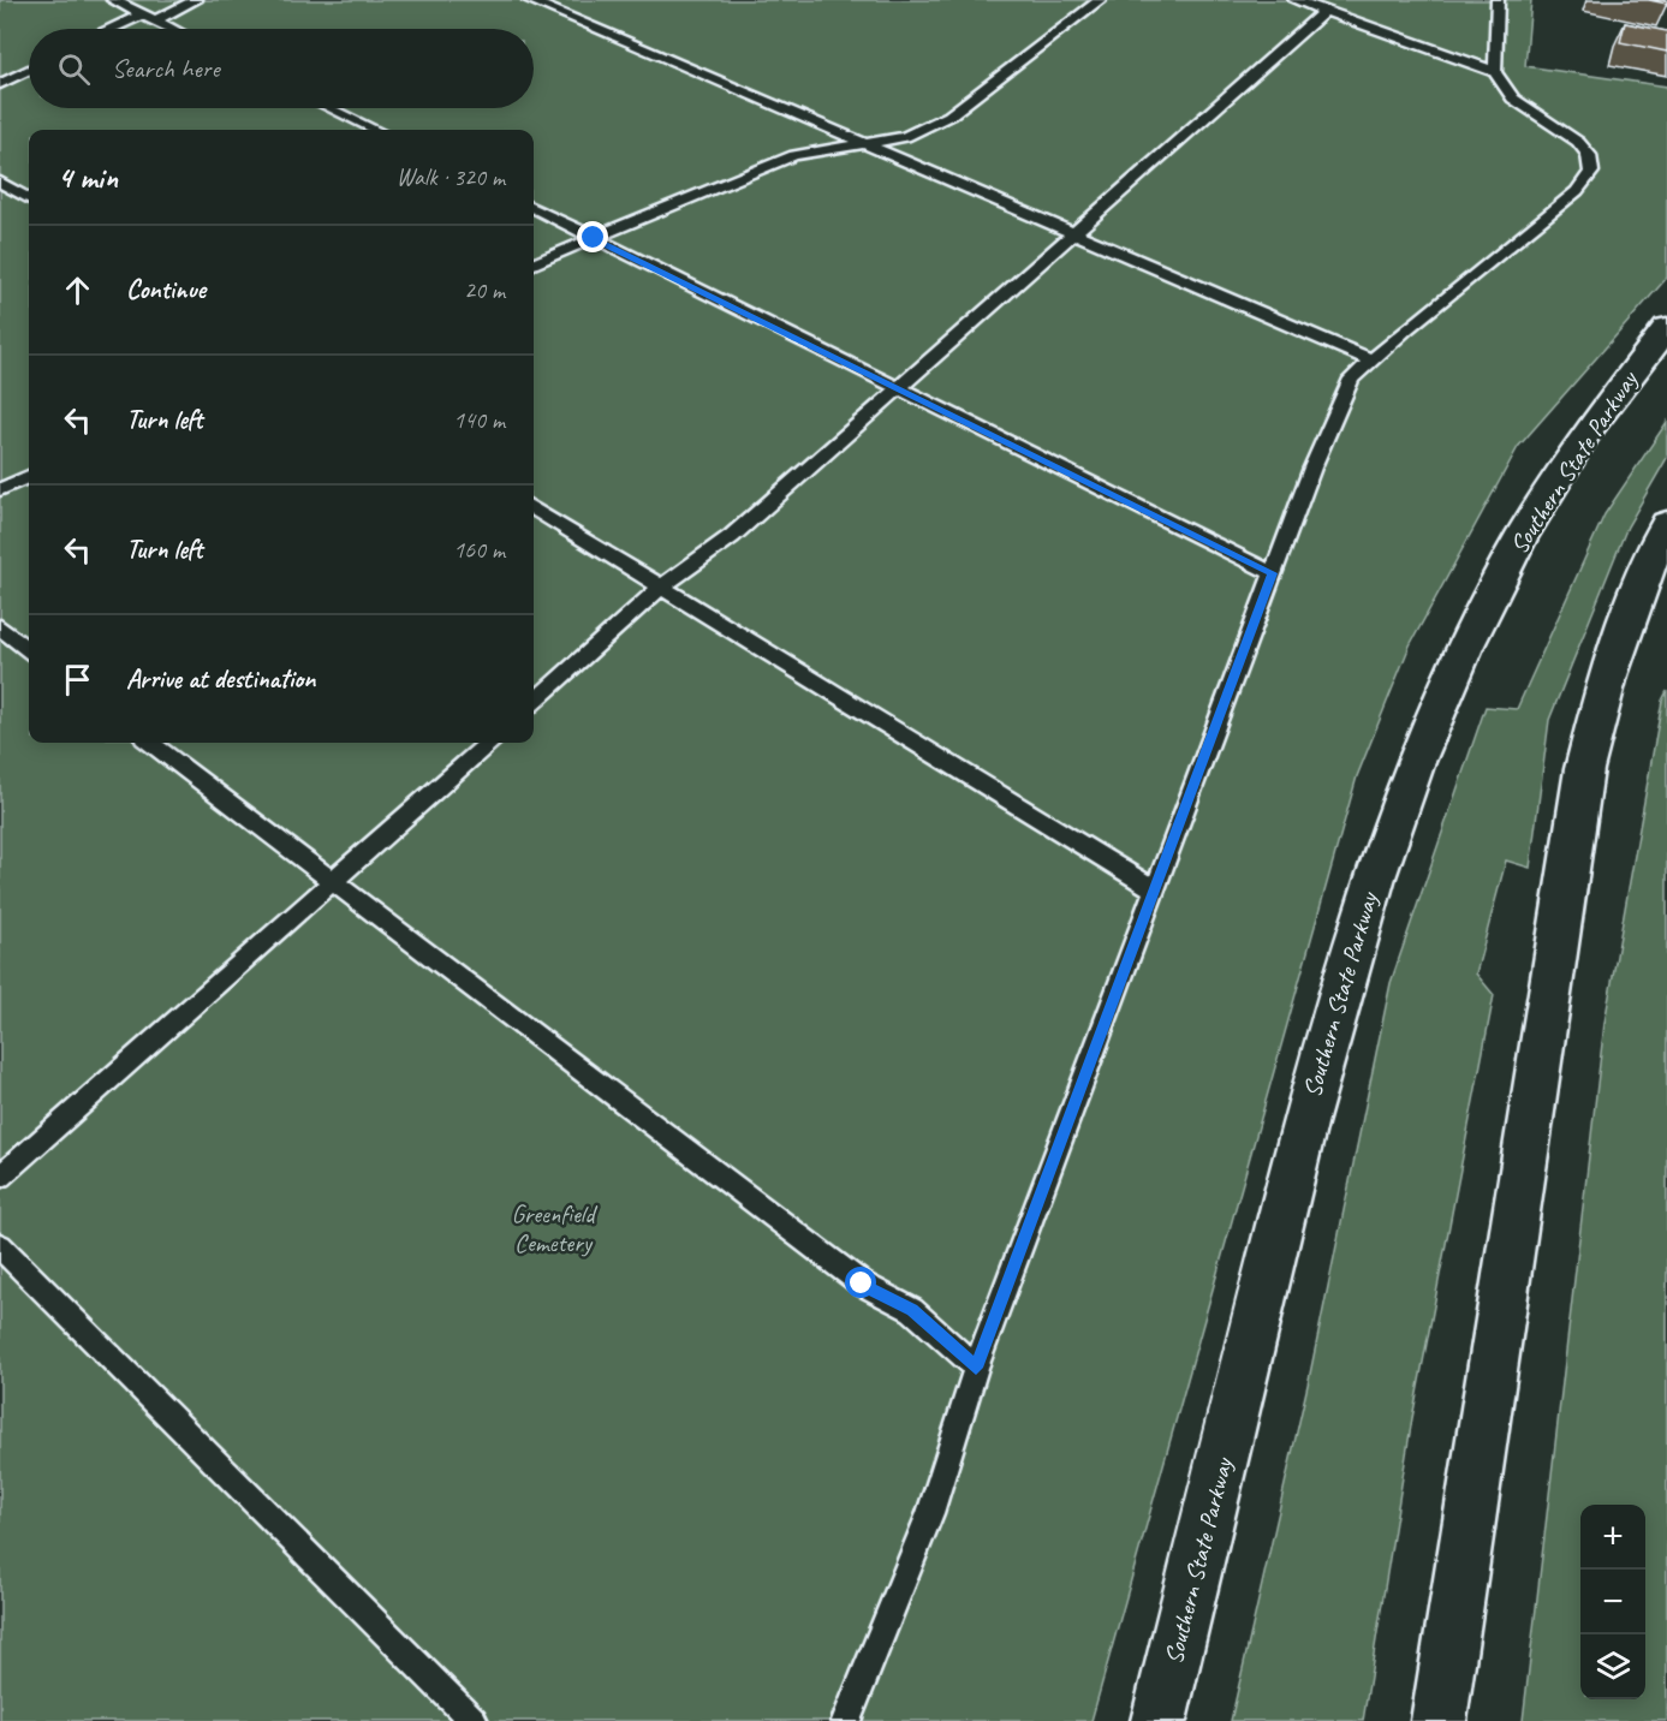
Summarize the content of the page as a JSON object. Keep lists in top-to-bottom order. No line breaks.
{"streets":{"highway":["Southern State Parkway"]},"parks":["Greenfield Cemetery"],"page":{"search":"Search here","heading":["4 min","Walk · 320 m"],"list":[["Continue","20 m"],["Turn left","140 m"],["Turn left","160 m"],"Arrive at destination"],"map_buttons":["+","−"]}}
